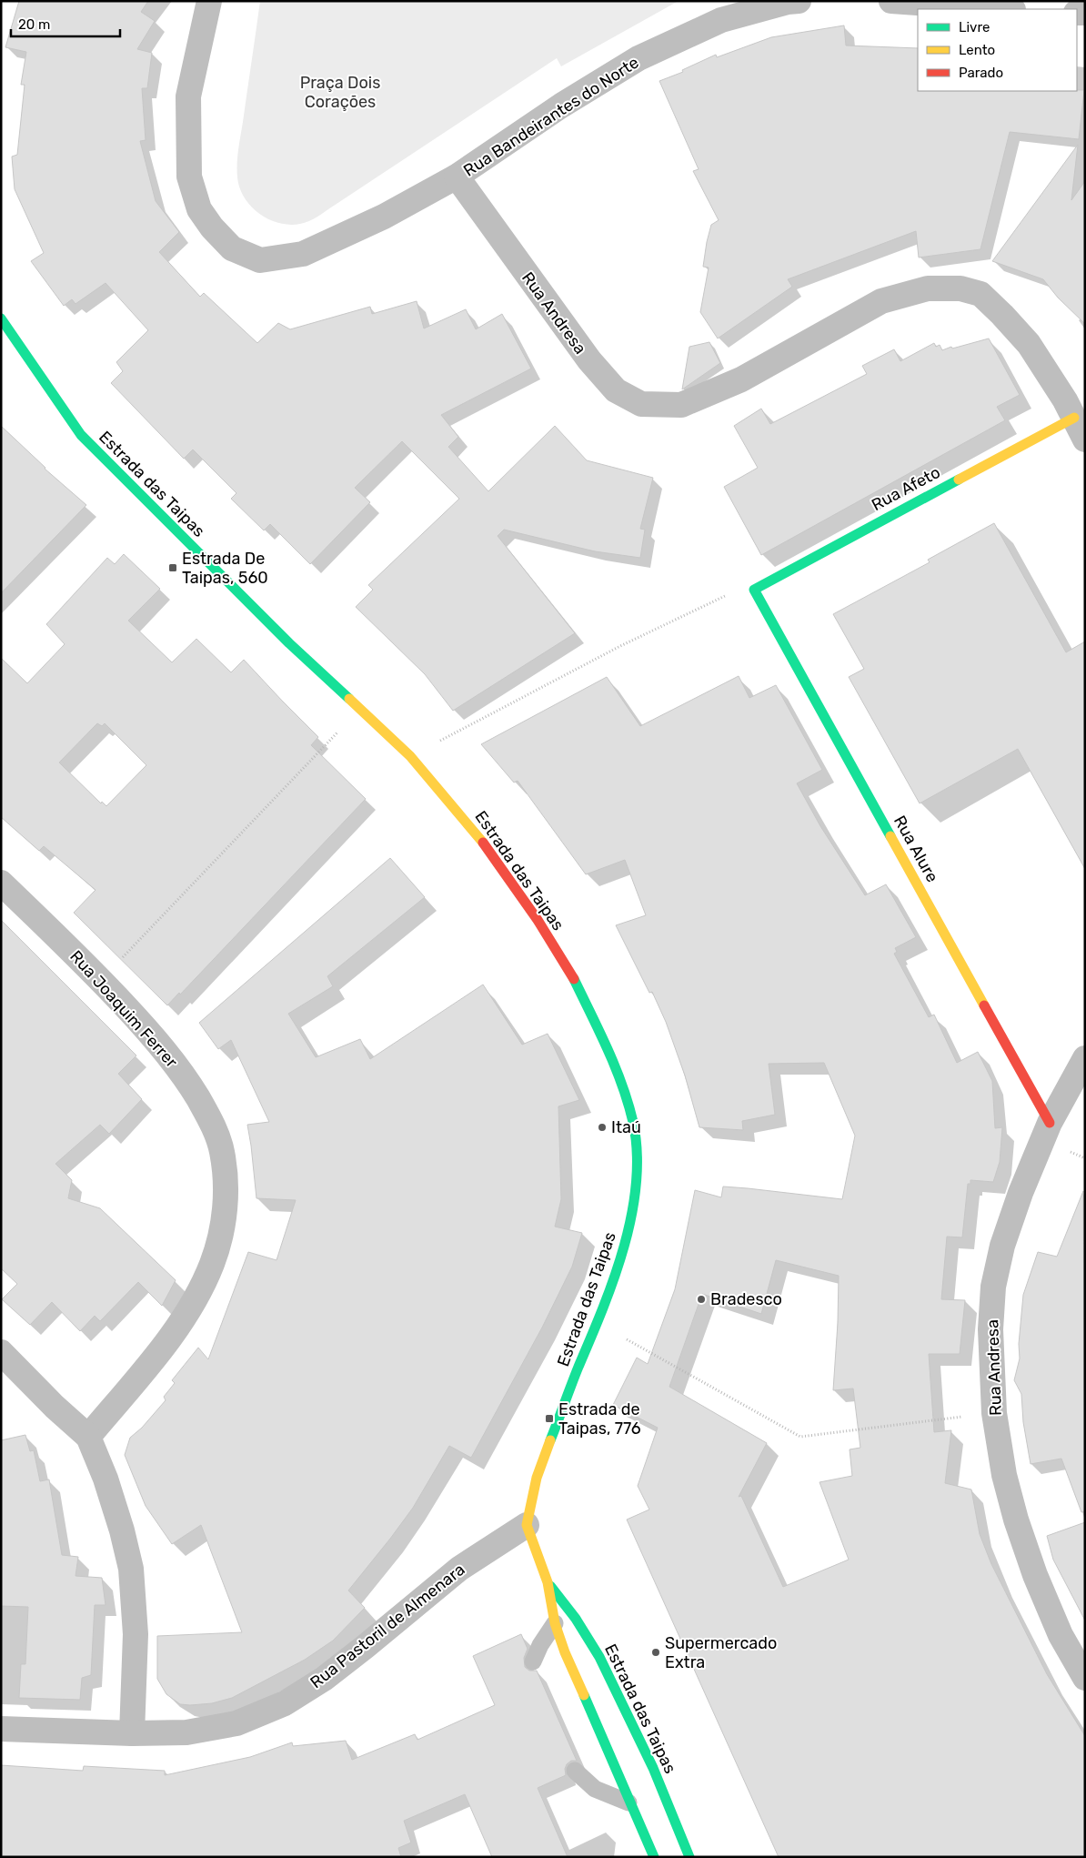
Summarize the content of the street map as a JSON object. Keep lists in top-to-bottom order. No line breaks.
{"streets":{"main road":["Estrada das Taipas","Rua Afeto","Rua Alure"],"street":["Rua Bandeirantes do Norte","Rua Andresa","Rua Joaquim Ferrer","Rua Pastoril de Almenara"]},"crossings":[["Rua Bandeirantes do Norte","Rua Andresa"],["Rua Andresa","Rua Afeto"],["Rua Andresa","Rua Alure"],["Estrada das Taipas","Rua Pastoril de Almenara"],["Rua Afeto","Rua Alure"]],"parks":["Praça Dois Corações"],"places":{"transit":["Estrada De Taipas, 560","Estrada de Taipas, 776"],"other":["Itaú","Bradesco","Supermercado Extra"]},"legend":["Livre","Lento","Parado"],"scale_bar":"20 m"}
